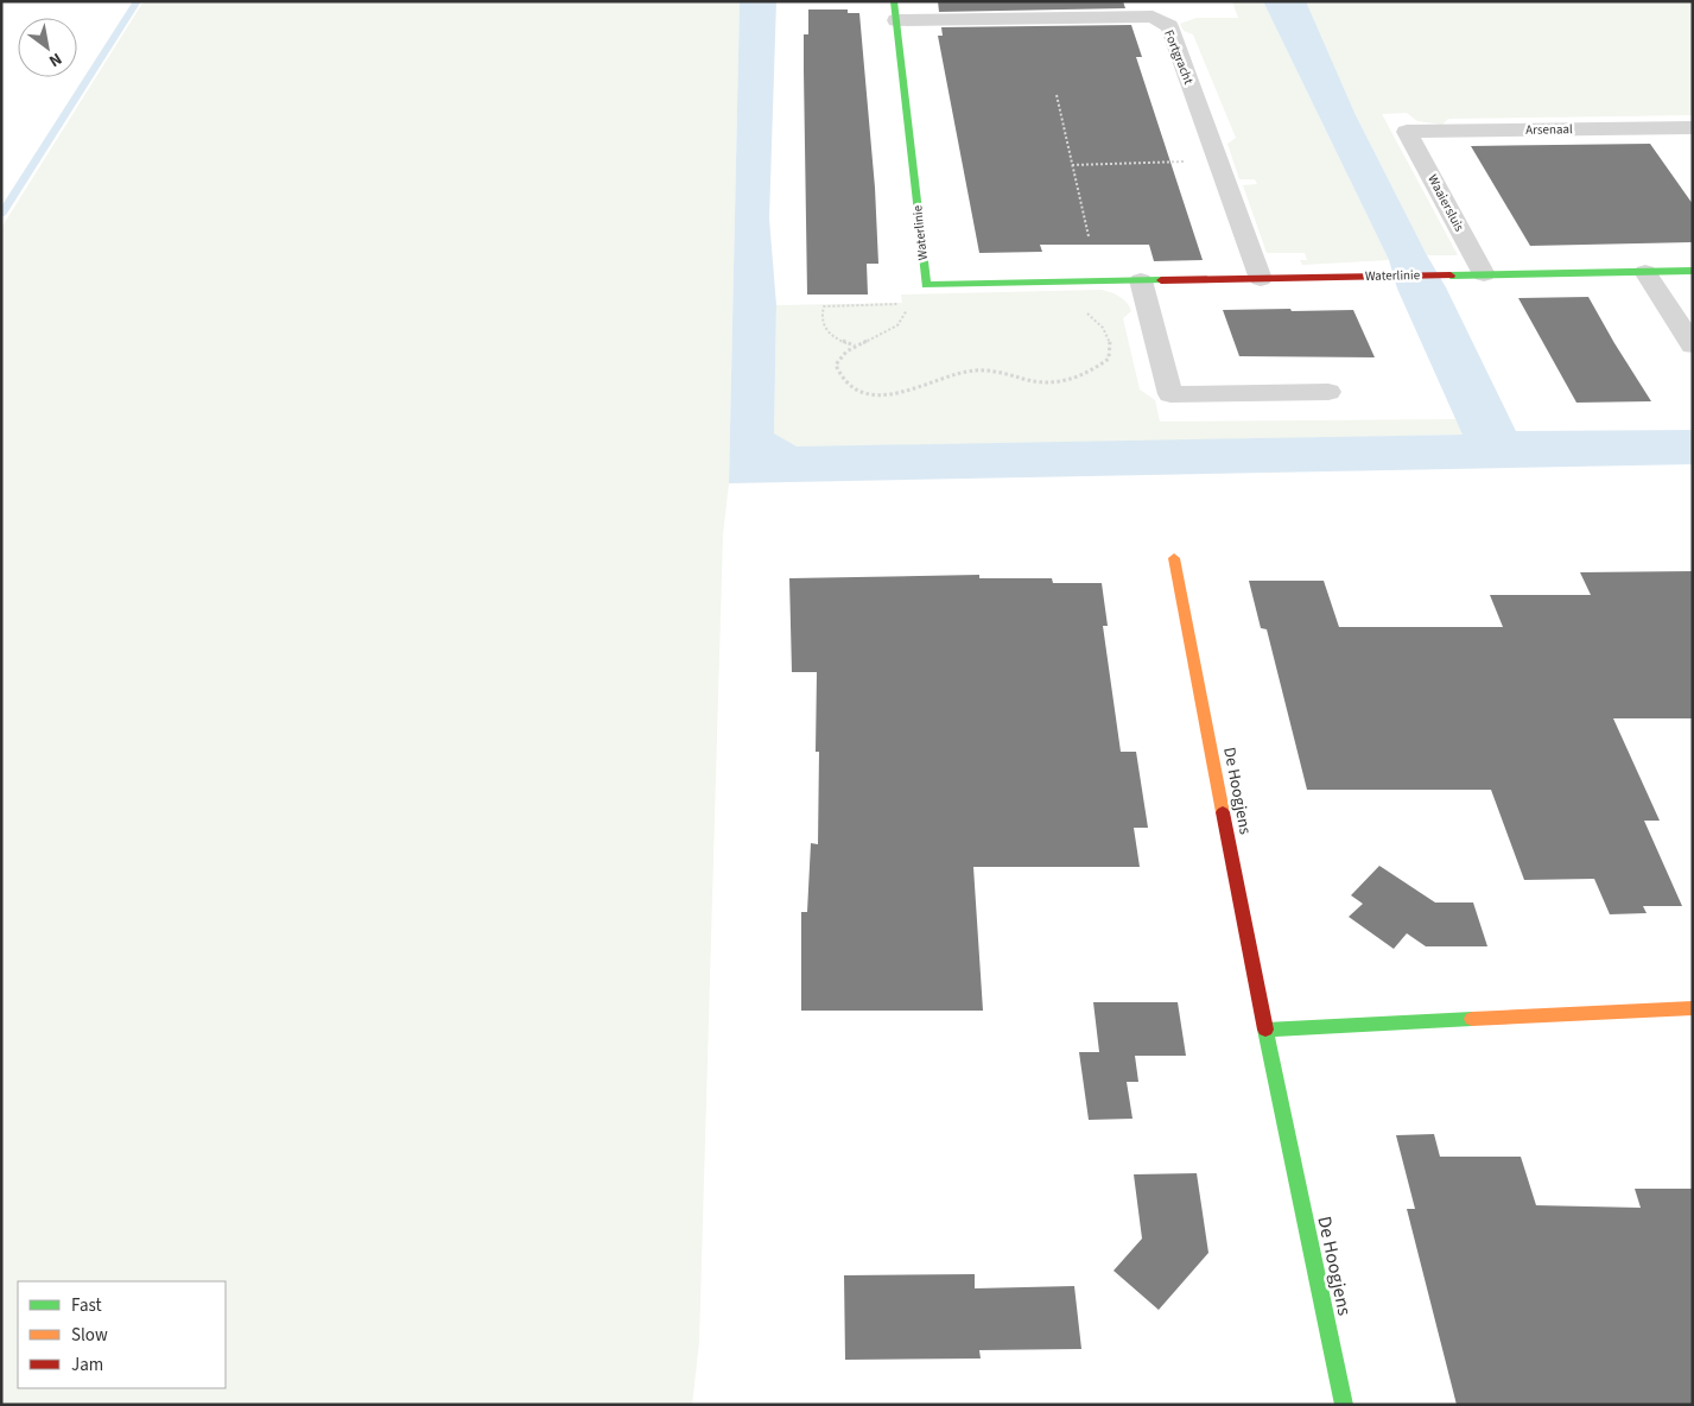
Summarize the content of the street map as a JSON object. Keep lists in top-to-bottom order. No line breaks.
{"streets":{"street":["Fortgracht","Arsenaal","Waaiersluis","Waterlinie","De Hoogjens"]},"crossings":[["Fortgracht","Waterlinie"],["Arsenaal","Waaiersluis"],["Waaiersluis","Waterlinie"]],"legend":["Fast","Slow","Jam"],"north":"bottom right"}
